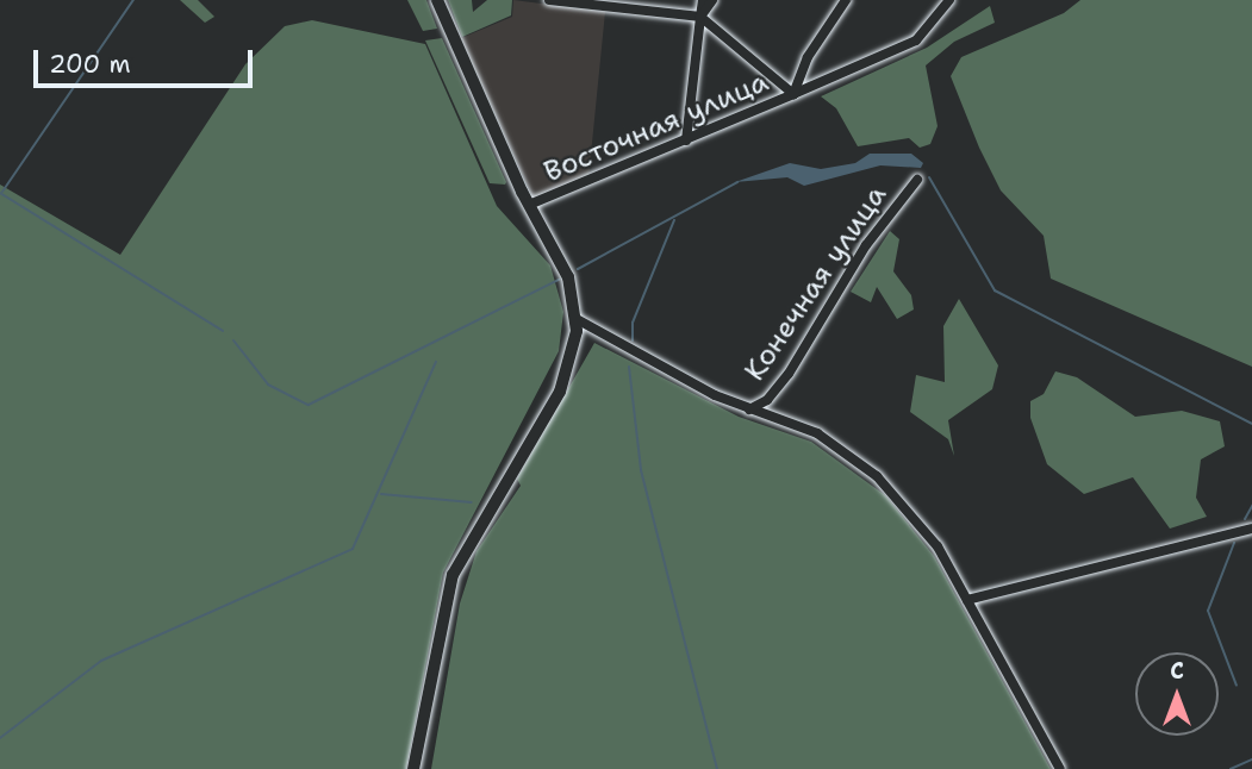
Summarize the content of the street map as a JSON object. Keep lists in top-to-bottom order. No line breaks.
{"streets":{"street":["Восточная улица","Конечная улица"]},"scale_bar":"200 m","north":"top"}
